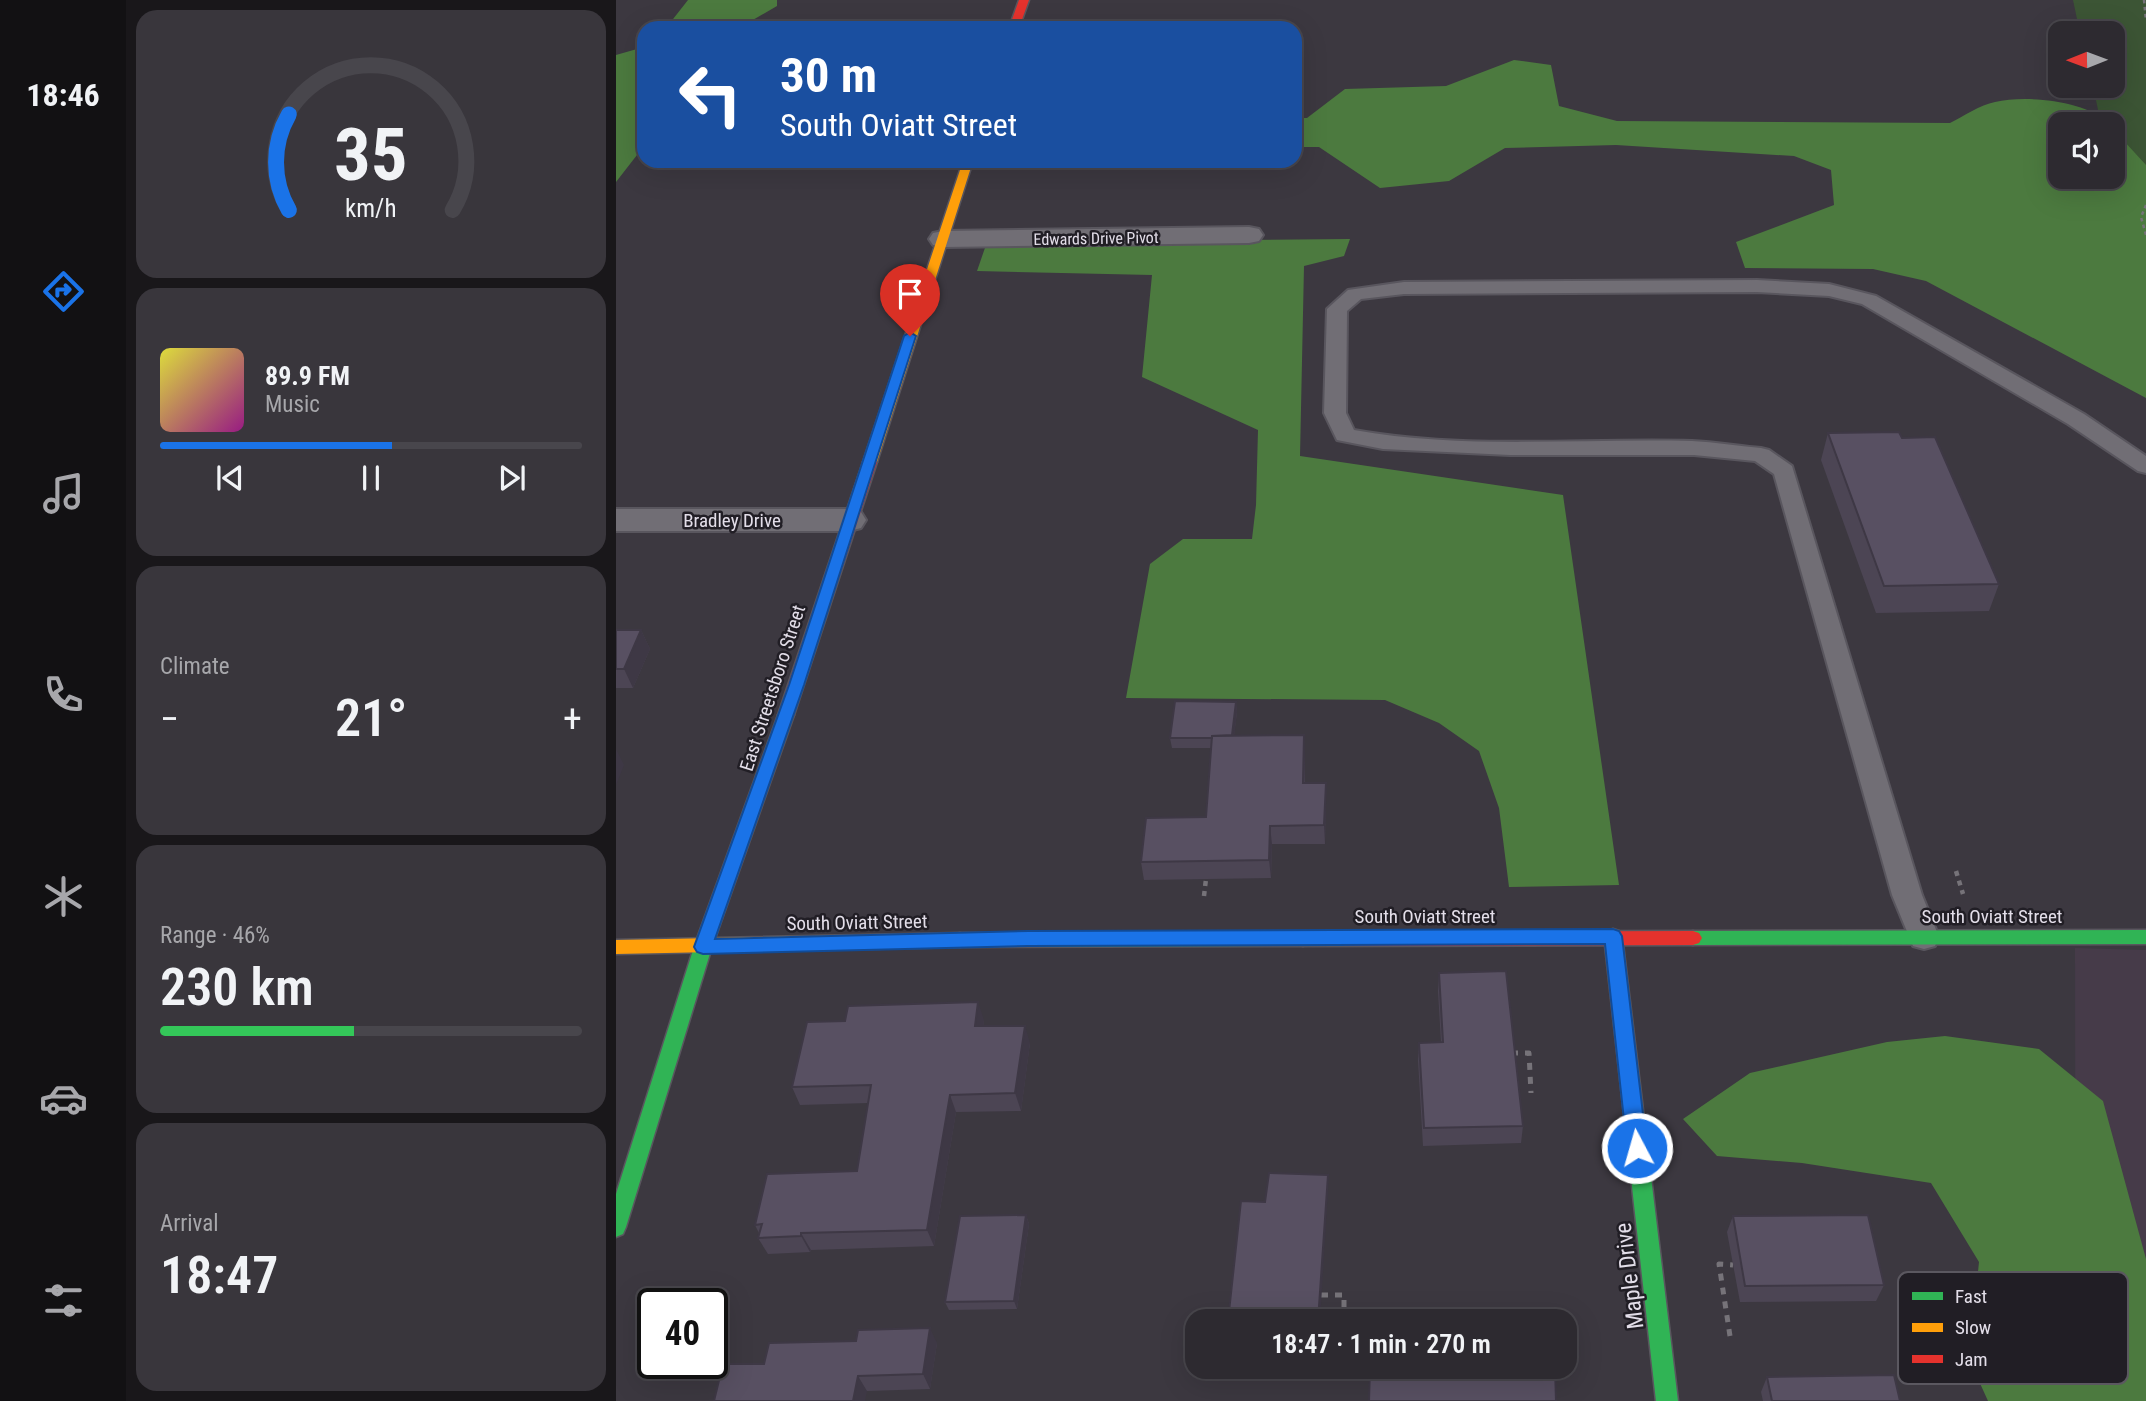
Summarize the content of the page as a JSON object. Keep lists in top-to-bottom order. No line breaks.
{"streets":{"main road":["East Streetsboro Street","South Oviatt Street","Maple Drive"],"street":["Edwards Drive Pivot","Bradley Drive"]},"crossings":[["Edwards Drive Pivot","East Streetsboro Street"],["Bradley Drive","East Streetsboro Street"],["East Streetsboro Street","South Oviatt Street"],["South Oviatt Street","Maple Drive"]],"legend":["Fast","Slow","Jam"],"north":"left","page":{"tabs":"18:46","turn":["30 m","South Oviatt Street"],"song":["89.9 FM","Music"],"tile":["Climate",["Range · 46%","230 km"],["Arrival","18:47"]],"heat":["−","21°","+"],"limit":"40","trip":"18:47 · 1 min · 270 m","gauge":["35","km/h"]}}
